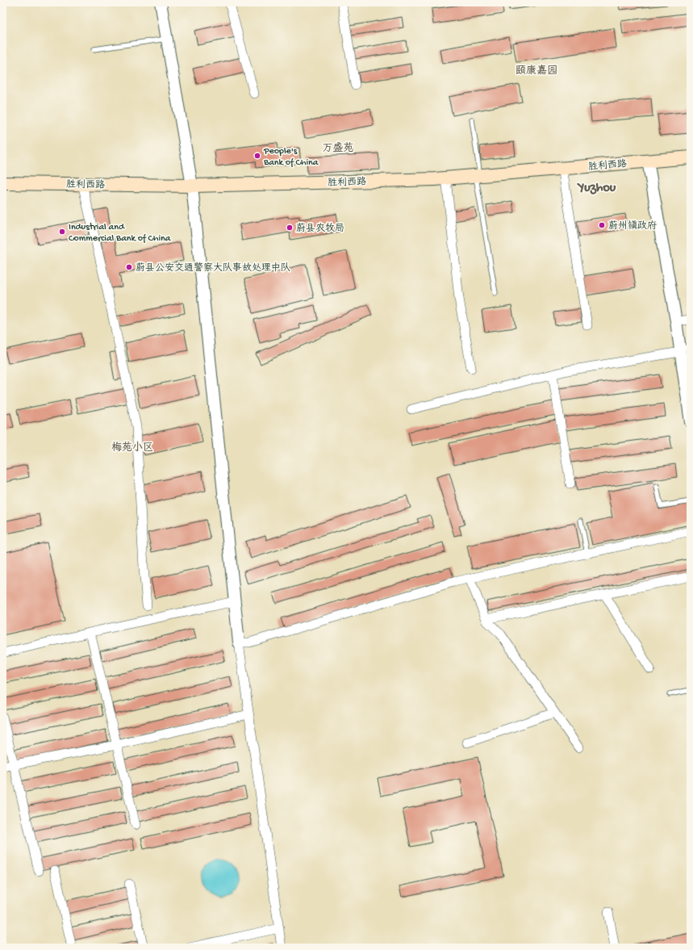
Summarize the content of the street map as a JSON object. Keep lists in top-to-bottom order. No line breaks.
{"streets":{"main road":["胜利西路"]},"districts":["颐康嘉园","万盛苑","Yuzhou","梅苑小区"],"places":["People's Bank of China","蔚州镇政府","蔚县农牧局","Industrial and Commercial Bank of China","蔚县公安交通警察大队事故处理中队"]}
